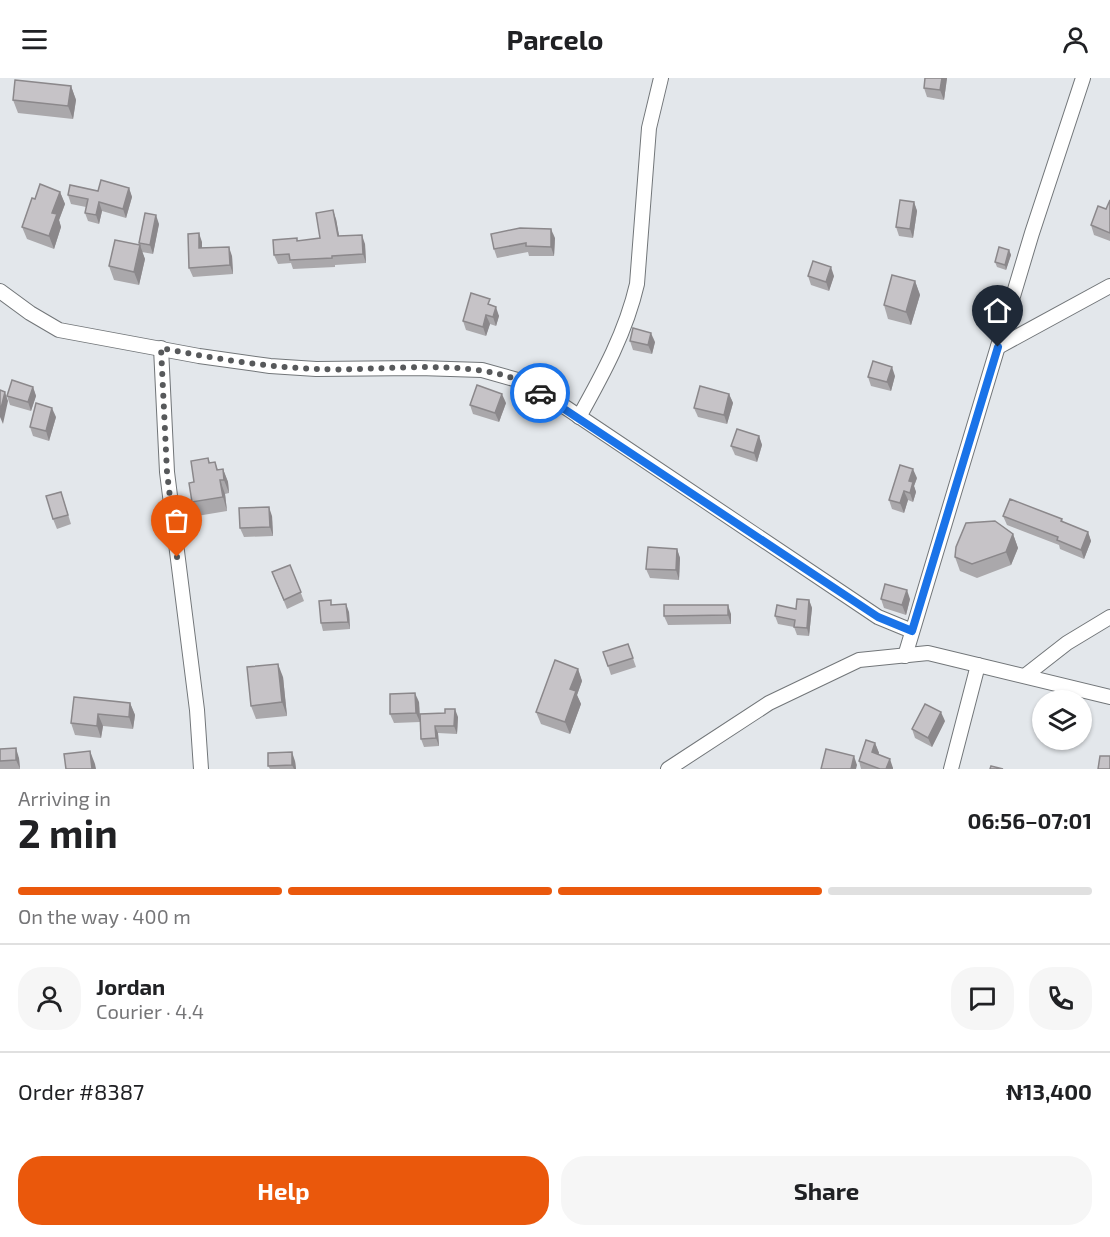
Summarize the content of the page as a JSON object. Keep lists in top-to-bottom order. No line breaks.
{"page":{"header":"Parcelo","heading":["2 min","Arriving in","06:56–07:01"],"panel":["Jordan","Courier · 4.4","Order #8387","₦13,400"],"bar":"On the way · 400 m","buttons":["Help","Share"]}}
